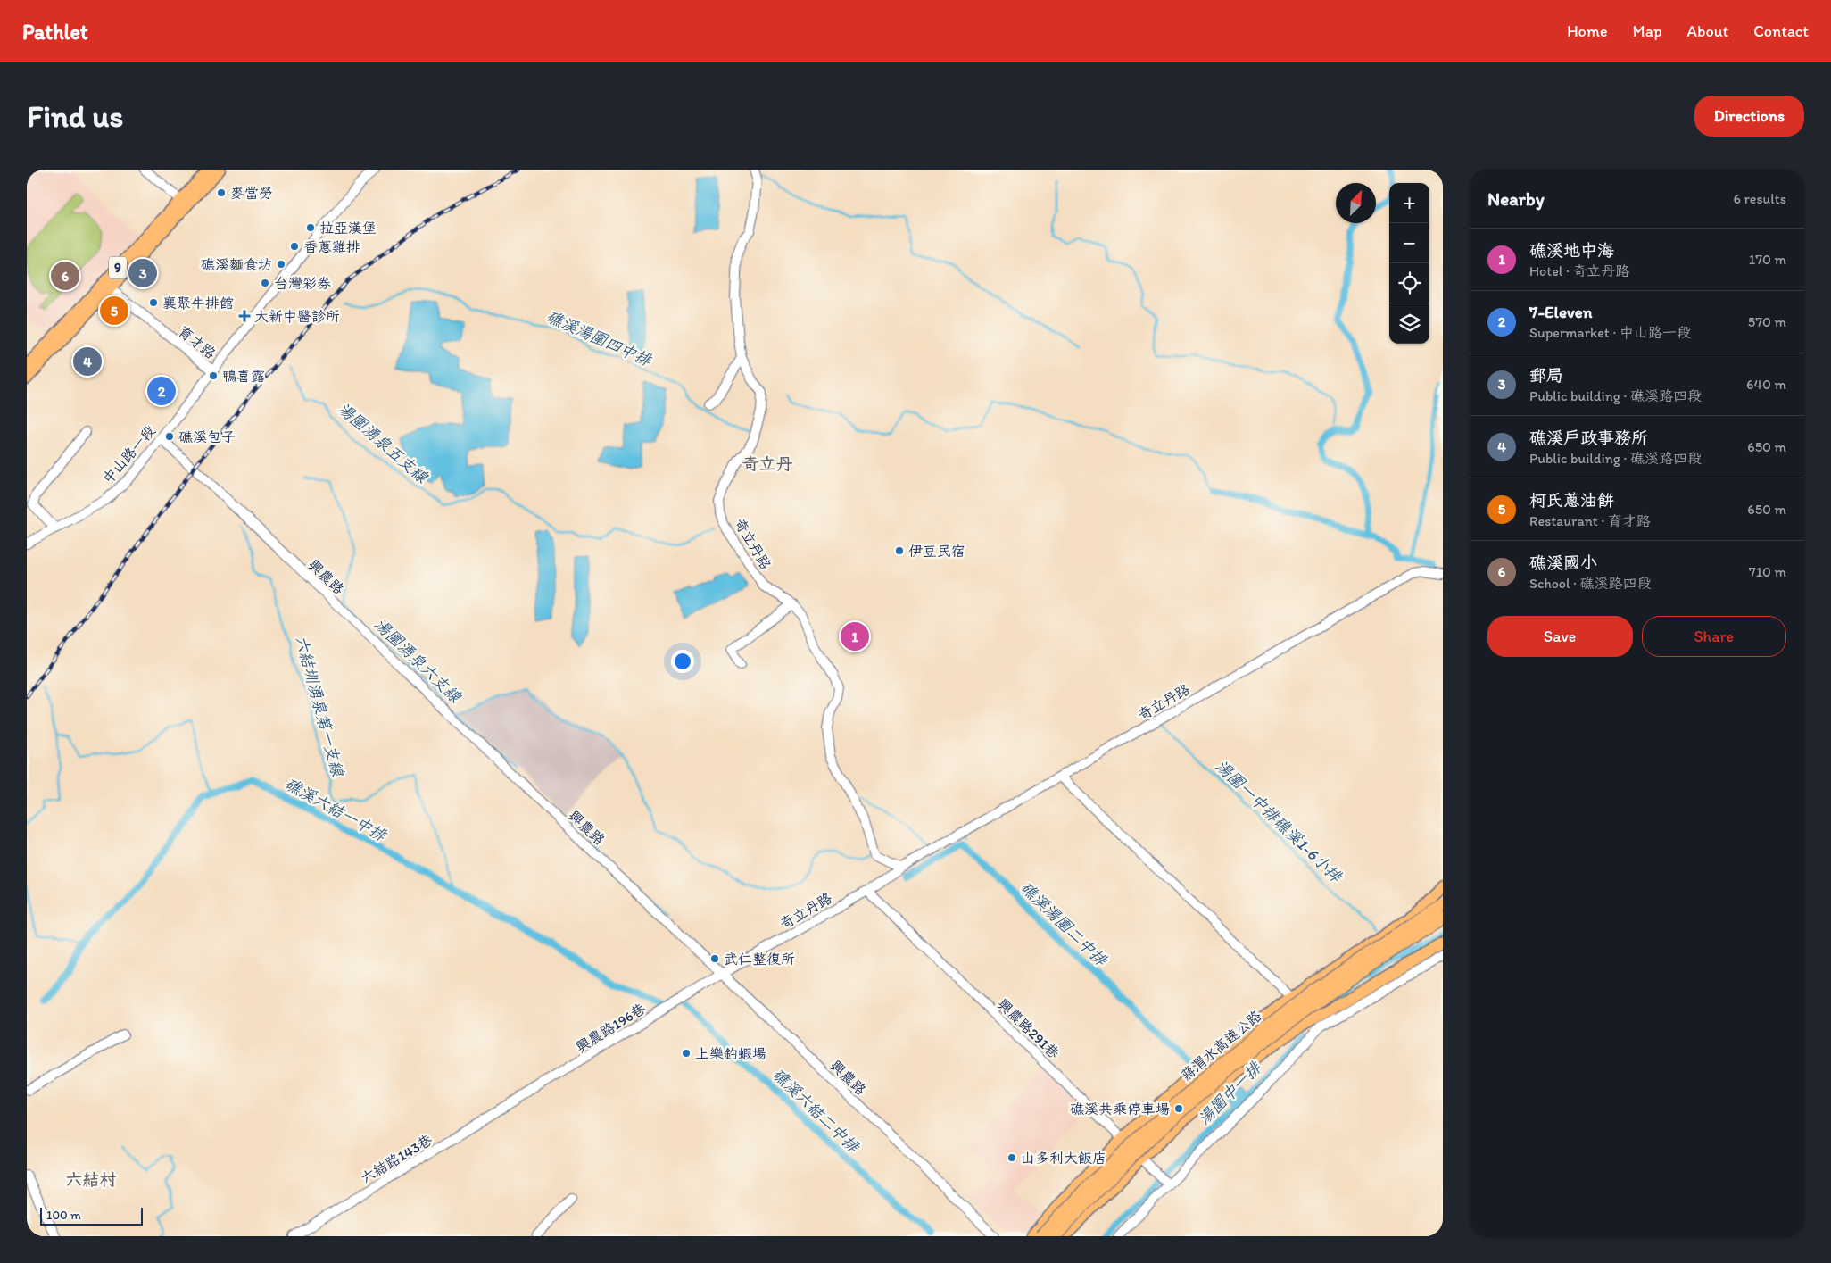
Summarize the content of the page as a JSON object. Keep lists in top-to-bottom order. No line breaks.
{"streets":{"highway":["蔣渭水高速公路"],"main road":["9"],"street":["育才路","中山路一段","奇立丹路","興農路","興農路196巷","興農路291巷","六結路143巷"]},"crossings":[["9","育才路"],["育才路","中山路一段"],["中山路一段","興農路"],["奇立丹路","興農路"],["奇立丹路","興農路196巷"],["奇立丹路","興農路291巷"],["興農路","興農路196巷"],["興農路196巷","六結路143巷"]],"districts":["奇立丹","六結村"],"water":["礁溪湯圍四中排","湯圍湧泉五支線","湯圍湧泉六支線","六結圳湧泉第一支線","礁溪六結一中排","湯圍一中排礁溪1-6小排","礁溪湯圍二中排","湯圍中一排","礁溪六結二中排"],"places":{"other":["麥當勞","拉亞漢堡","香蔥雞排","礁溪麵食坊","台灣彩券","襄聚牛排館","鴨喜露","礁溪包子","伊豆民宿","武仁整復所","上樂釣蝦場","礁溪共乘停車場","山多利大飯店"],"health":["大新中醫診所"]},"scale_bar":"100 m","north":"top right","page":{"header":"Pathlet","nav":["Home","Map","About","Contact"],"buttons":["Directions",["Save","Share"]],"title":"Find us","heading":["Nearby","6 results"],"map_buttons":["+","−"],"list":[{"mark":"1","name":"礁溪地中海","note":"Hotel · 奇立丹路","value":"170 m"},{"mark":"2","name":"7-Eleven","note":"Supermarket · 中山路一段","value":"570 m"},{"mark":"3","name":"郵局","note":"Public building · 礁溪路四段","value":"640 m"},{"mark":"4","name":"礁溪戶政事務所","note":"Public building · 礁溪路四段","value":"650 m"},{"mark":"5","name":"柯氏蔥油餅","note":"Restaurant · 育才路","value":"650 m"},{"mark":"6","name":"礁溪國小","note":"School · 礁溪路四段","value":"710 m"}],"pins":["3","6","5","4","2","1"],"scale":"100 m"}}
